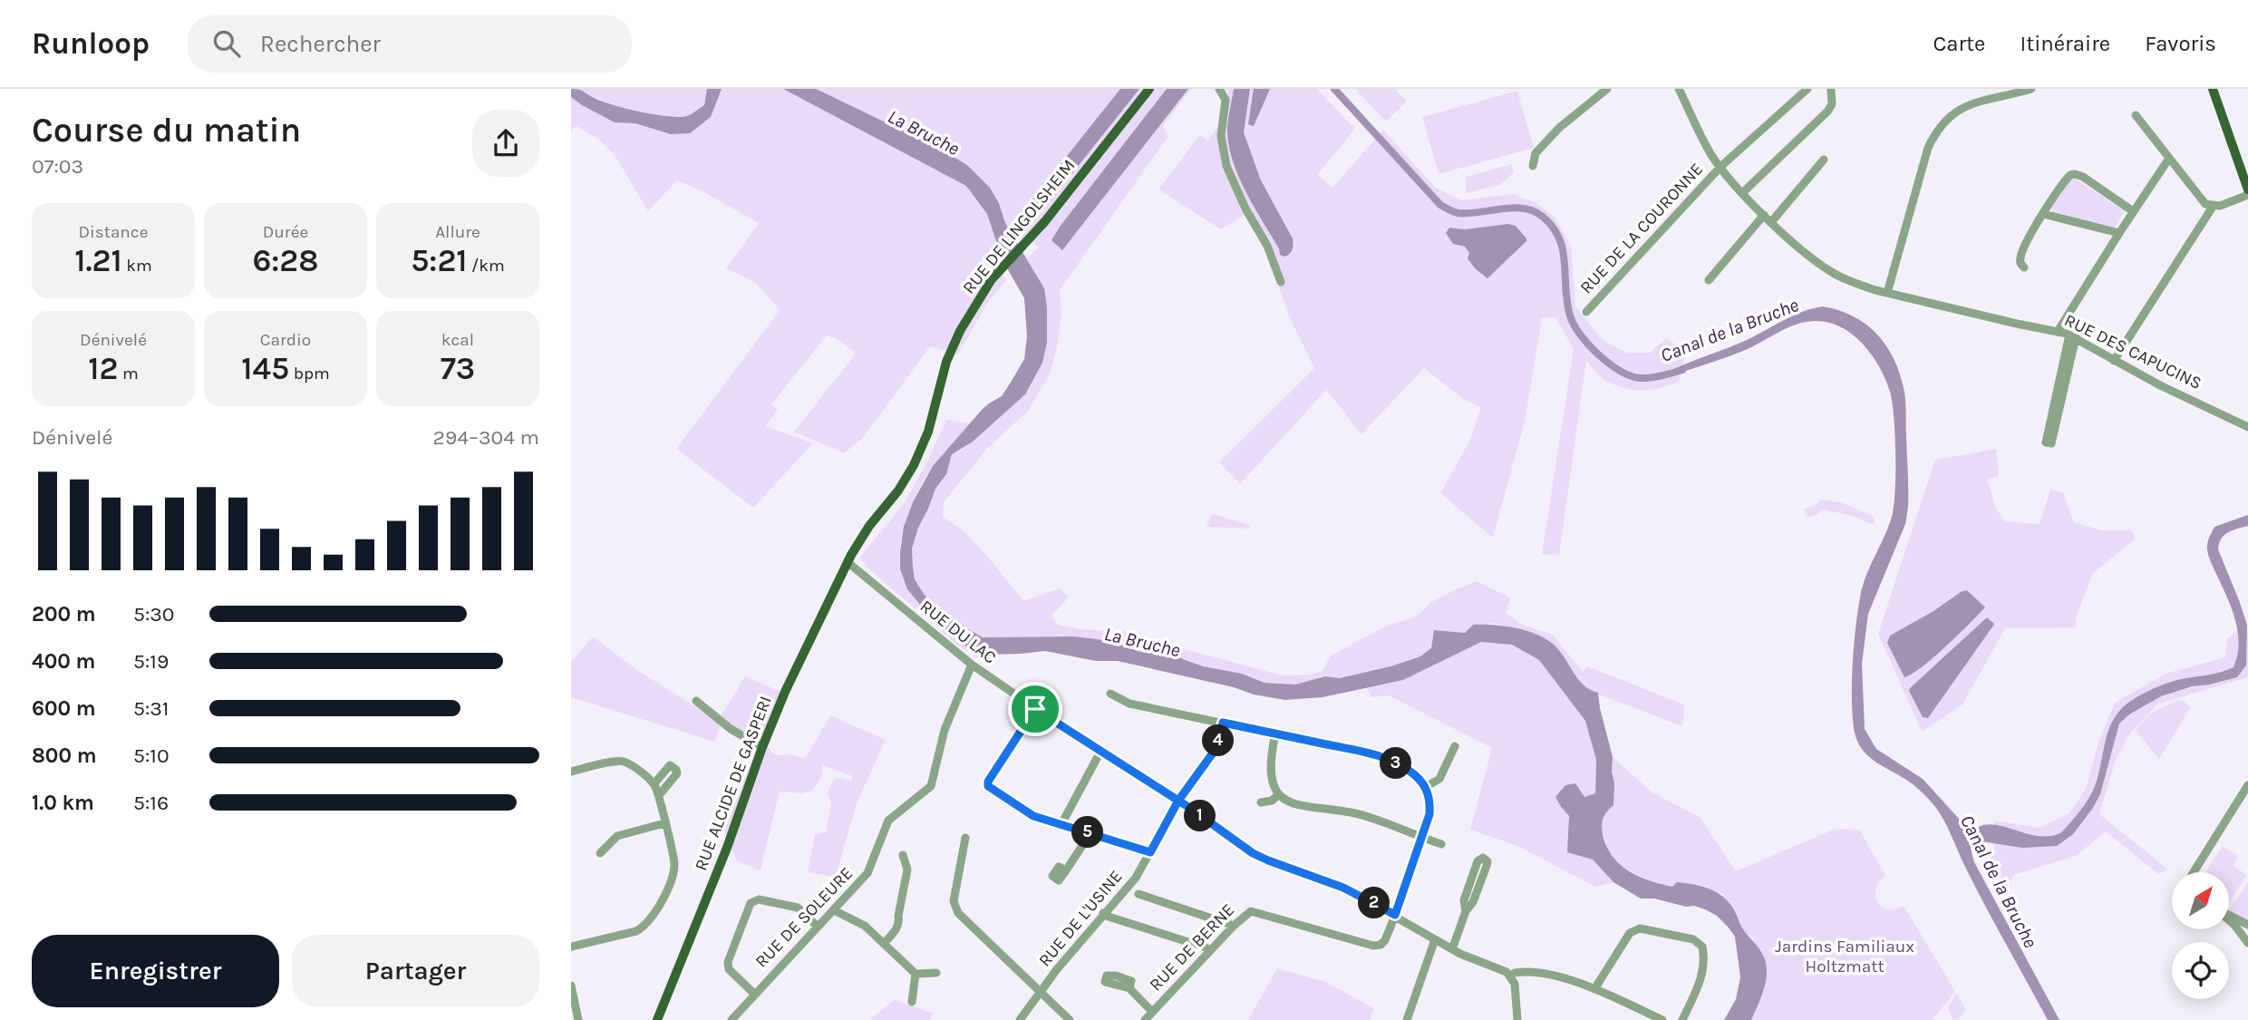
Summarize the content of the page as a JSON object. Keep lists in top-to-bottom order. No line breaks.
{"streets":{"main road":["RUE DE LINGOLSHEIM","RUE ALCIDE DE GASPERI"],"street":["RUE DE LA COURONNE","RUE DES CAPUCINS","RUE DU LAC","RUE DE SOLEURE","RUE DE L'USINE","RUE DE BERNE"]},"crossings":[["RUE DE LINGOLSHEIM","RUE DU LAC"],["RUE DE LINGOLSHEIM","RUE ALCIDE DE GASPERI"],["RUE DE LA COURONNE","RUE DES CAPUCINS"],["RUE DU LAC","RUE ALCIDE DE GASPERI"],["RUE DU LAC","RUE DE SOLEURE"],["RUE DU LAC","RUE DE L'USINE"],["RUE DU LAC","RUE DE BERNE"]],"water":["La Bruche","Canal de la Bruche"],"parks":["Jardins Familiaux Holtzmatt"],"north":"top right","page":{"header":"Runloop","search":"Rechercher","nav":["Carte","Itinéraire","Favoris"],"heading":["Course du matin","07:03"],"stats":[["Distance","1.21 km"],["Durée","6:28"],["Allure","5:21 /km"],["Dénivelé","12 m"],["Cardio","145 bpm"],["kcal","73"]],"chart":["Dénivelé","294–304 m"],"list":[{"name":"200 m","note":"5:30"},{"name":"400 m","note":"5:19"},{"name":"600 m","note":"5:31"},{"name":"800 m","note":"5:10"},{"name":"1.0 km","note":"5:16"}],"pins":["4","3","1","5","2"],"buttons":["Enregistrer","Partager"]}}
